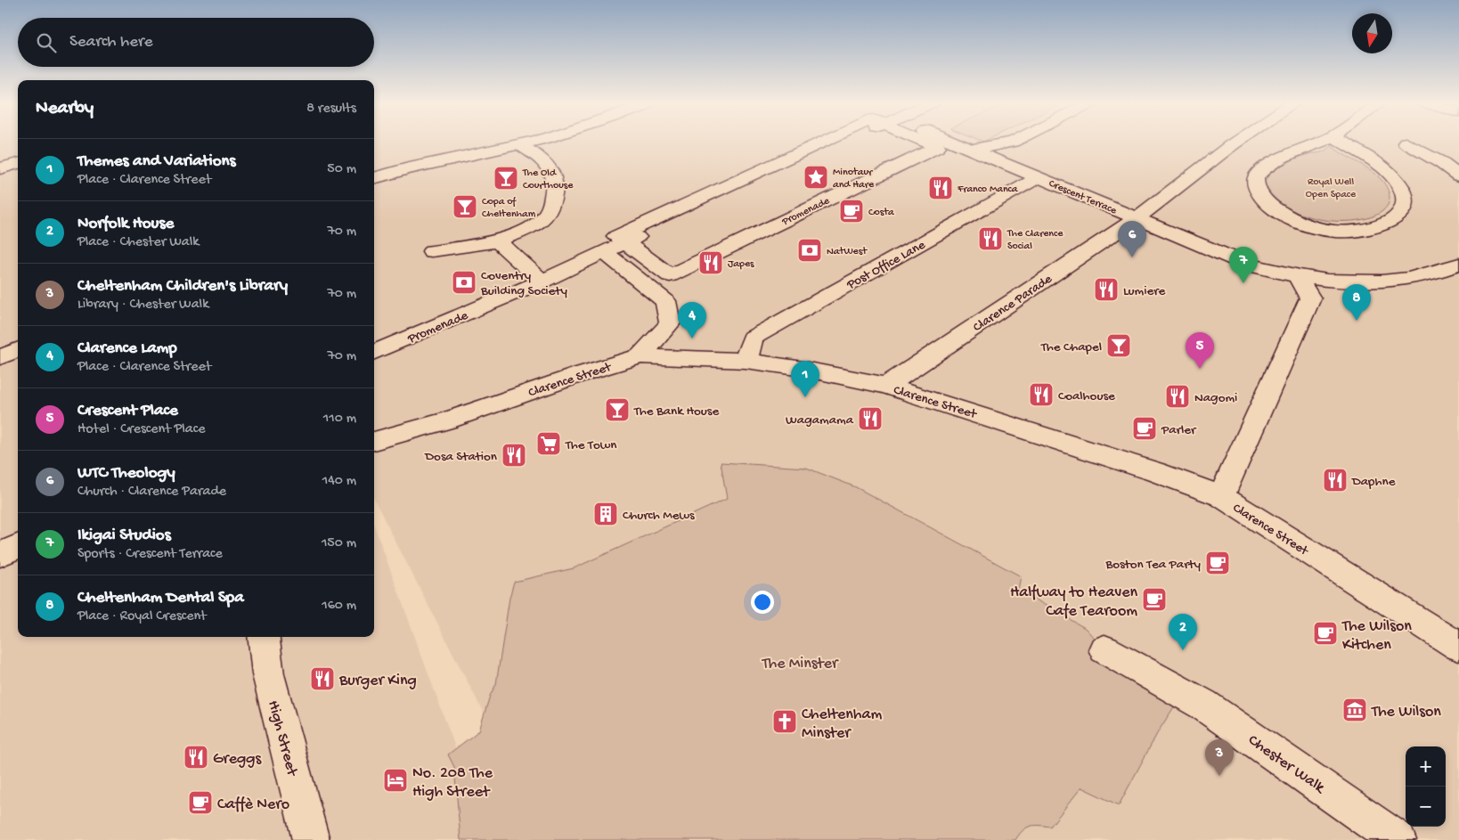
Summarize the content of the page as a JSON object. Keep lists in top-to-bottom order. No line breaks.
{"streets":{"street":["Crescent Terrace","Promenade","Post Office Lane","Clarence Parade","Clarence Street","High Street","Chester Walk"]},"crossings":[["Crescent Terrace","Post Office Lane"],["Crescent Terrace","Clarence Parade"],["Post Office Lane","Clarence Street"],["Clarence Parade","Clarence Street"]],"parks":["Royal Well Open Space","The Minster"],"places":{"place":["Minotaur and Hare"],"bar":["The Old Courthouse","Copa of Cheltenham","The Chapel","The Bank House"],"restaurant":["Franco Manca","The Clarence Social","Japes","Lumiere","Coalhouse","Nagomi","Wagamama","Dosa Station","Daphne","Burger King","Greggs"],"cafe":["Costa","Parler","Boston Tea Party","Halfway to Heaven Cafe Tearoom","The Wilson Kitchen","Caffè Nero"],"bank":["NatWest","Coventry Building Society"],"supermarket":["The Town"],"building":["Church Mews"],"museum":["The Wilson"],"church":["Cheltenham Minster"],"hotel":["No. 208 The High Street"]},"north":"bottom","page":{"search":"Search here","heading":["Nearby","8 results"],"list":[{"mark":"1","name":"Themes and Variations","note":"Place · Clarence Street","value":"50 m"},{"mark":"2","name":"Norfolk House","note":"Place · Chester Walk","value":"70 m"},{"mark":"3","name":"Cheltenham Children's Library","note":"Library · Chester Walk","value":"70 m"},{"mark":"4","name":"Clarence Lamp","note":"Place · Clarence Street","value":"70 m"},{"mark":"5","name":"Crescent Place","note":"Hotel · Crescent Place","value":"110 m"},{"mark":"6","name":"WTC Theology","note":"Church · Clarence Parade","value":"140 m"},{"mark":"7","name":"Ikigai Studios","note":"Sports · Crescent Terrace","value":"150 m"},{"mark":"8","name":"Cheltenham Dental Spa","note":"Place · Royal Crescent","value":"160 m"}],"pins":["6","7","8","4","5","1","2","3"],"map_buttons":["+","−"]}}
